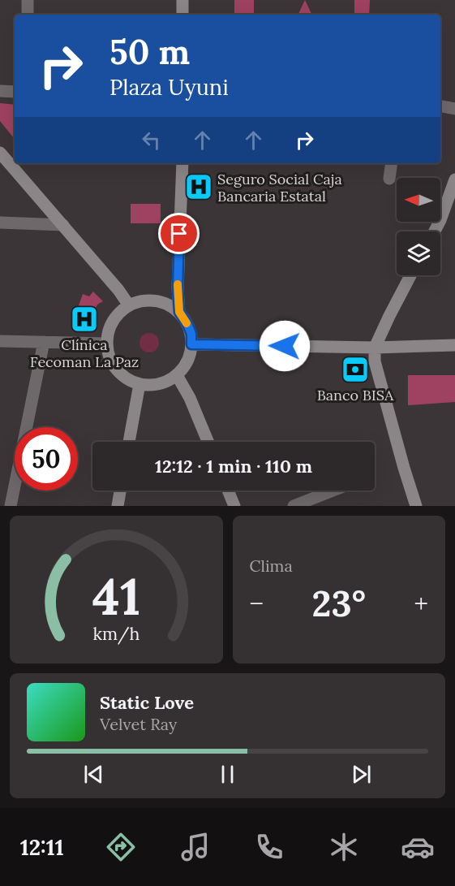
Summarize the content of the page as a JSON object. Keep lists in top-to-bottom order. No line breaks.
{"places":{"hospital":["Seguro Social Caja Bancaria Estatal","Clínica Fecoman La Paz"],"bank":["Banco BISA"]},"north":"left","page":{"turn":["50 m","Plaza Uyuni"],"limit":"50","trip":"12:12 · 1 min · 110 m","tile":"Clima","heat":["−","23°","+"],"song":["Static Love","Velvet Ray"],"tabs":"12:11","gauge":["41","km/h"]}}
